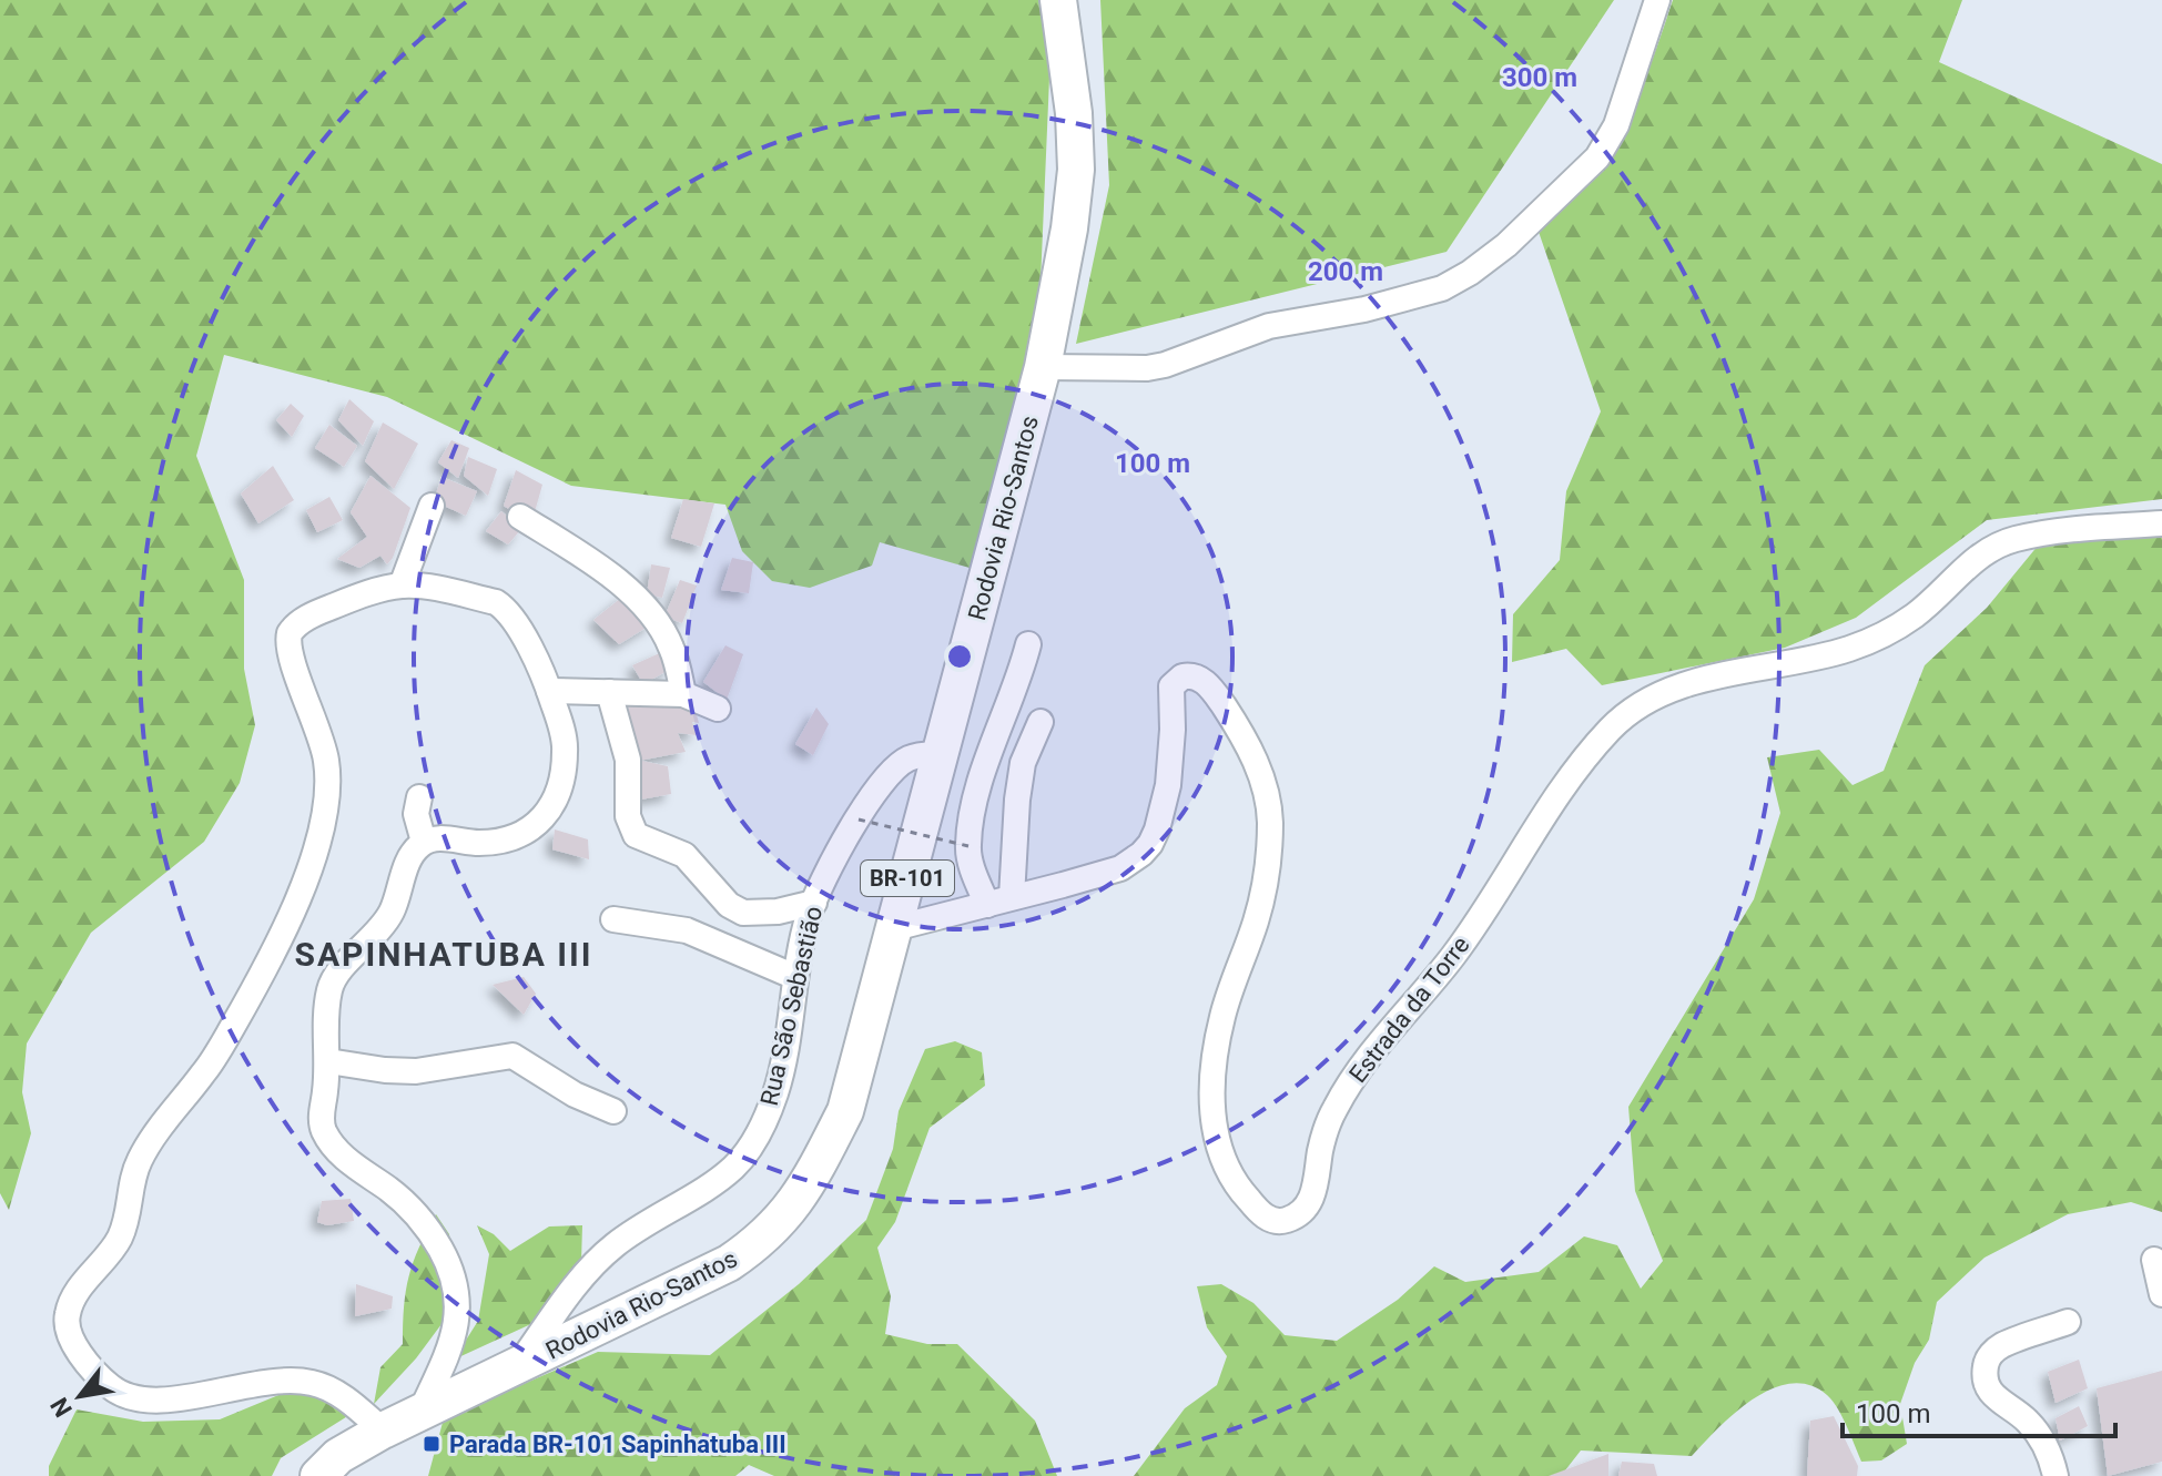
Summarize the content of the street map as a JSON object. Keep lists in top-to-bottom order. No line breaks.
{"streets":{"highway":["Rodovia Rio-Santos","BR-101"],"street":["Rua São Sebastião","Estrada da Torre"]},"crossings":[["Rodovia Rio-Santos","Rua São Sebastião"],["Rodovia Rio-Santos","Estrada da Torre"]],"districts":["SAPINHATUBA III"],"places":{"transit":["Parada BR-101 Sapinhatuba III"]},"scale_bar":"100 m","north":"bottom left","rings":["300 m","200 m","100 m"]}
